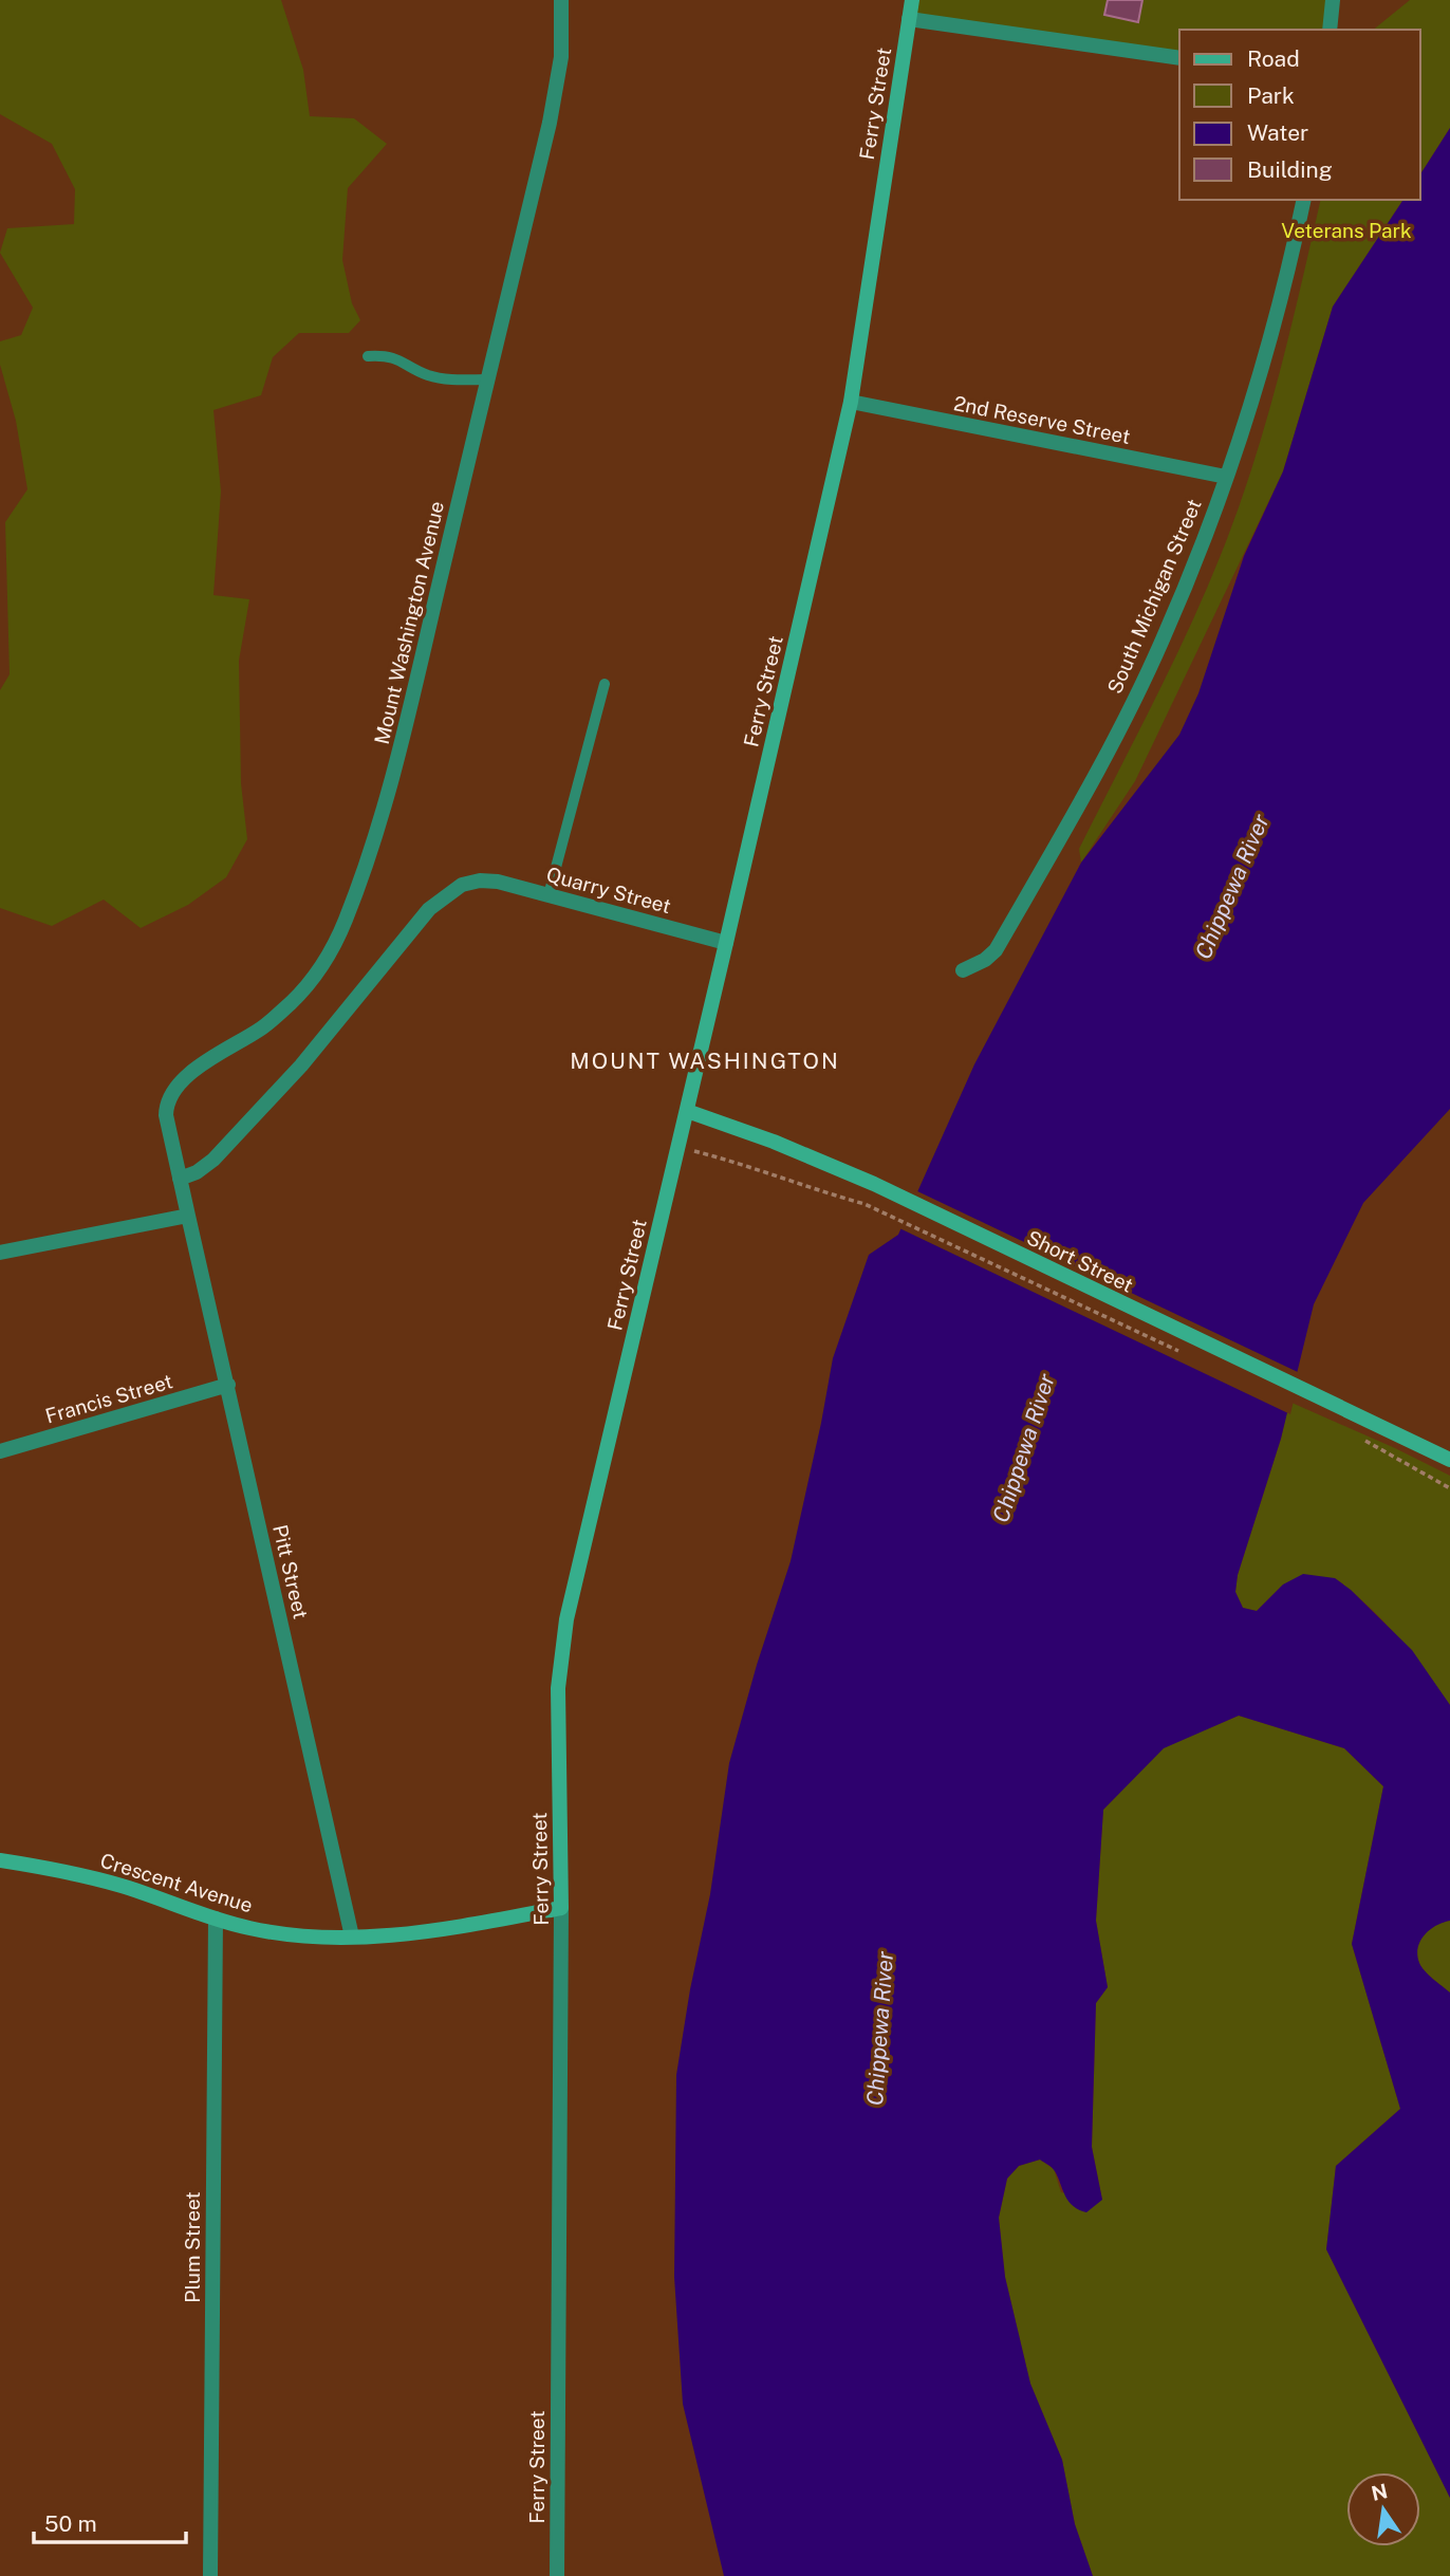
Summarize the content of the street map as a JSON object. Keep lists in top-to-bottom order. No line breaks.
{"streets":{"main road":["Ferry Street","Short Street","Crescent Avenue"],"street":["2nd Reserve Street","South Michigan Street","Mount Washington Avenue","Quarry Street","Francis Street","Pitt Street","Plum Street"]},"crossings":[["Ferry Street","2nd Reserve Street"],["Ferry Street","Quarry Street"],["Ferry Street","Short Street"],["Ferry Street","Crescent Avenue"],["2nd Reserve Street","South Michigan Street"],["Mount Washington Avenue","Quarry Street"],["Mount Washington Avenue","Pitt Street"],["Francis Street","Pitt Street"],["Pitt Street","Crescent Avenue"],["Crescent Avenue","Plum Street"]],"districts":["MOUNT WASHINGTON"],"water":["Chippewa River"],"parks":["Veterans Park"],"legend":["Road","Park","Water","Building"],"scale_bar":"50 m","north":"top"}
